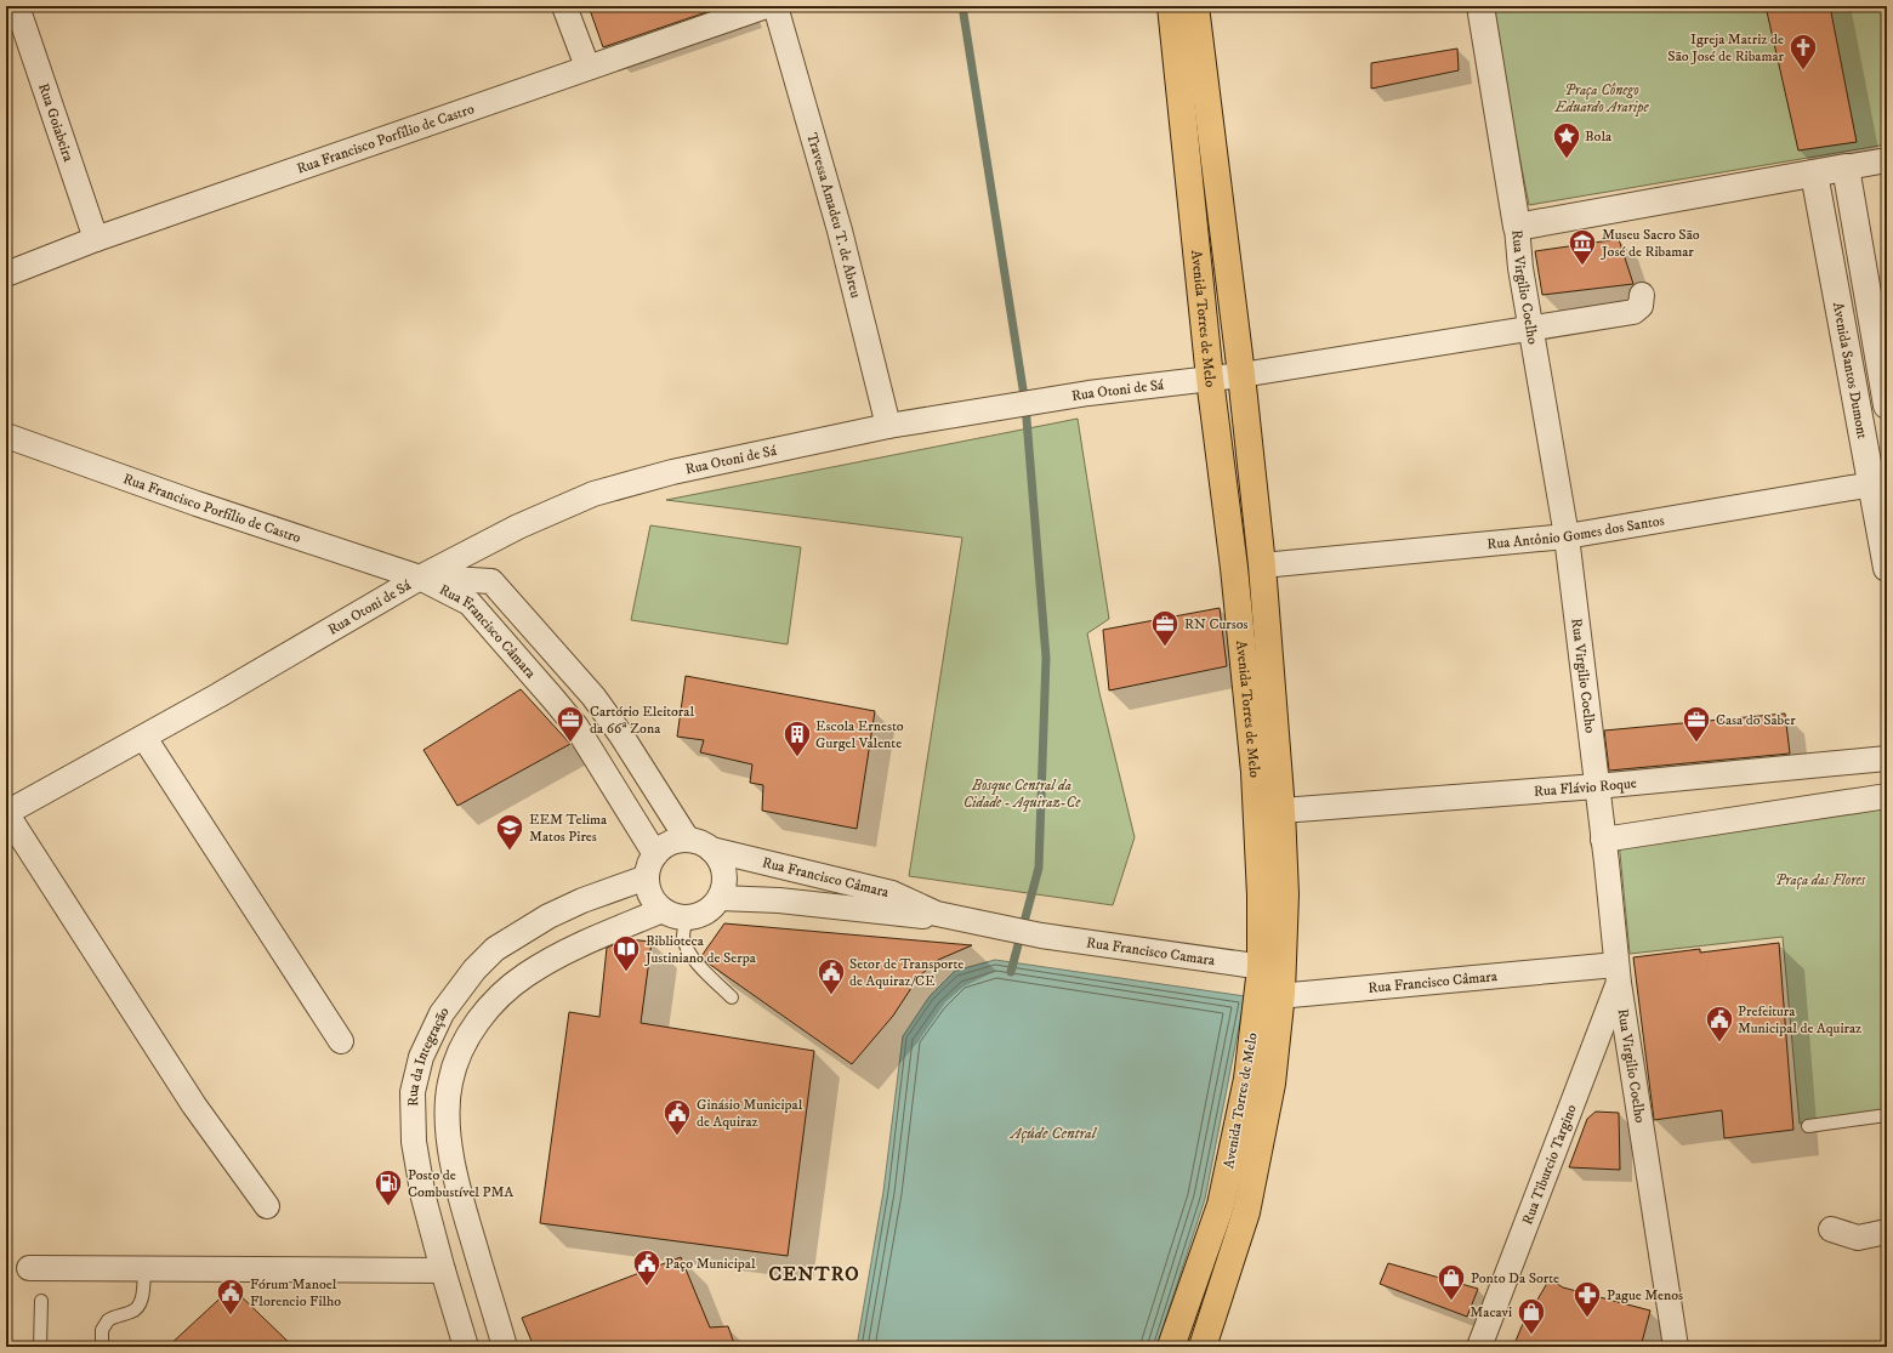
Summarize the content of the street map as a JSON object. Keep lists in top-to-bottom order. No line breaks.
{"streets":{"main road":["Avenida Torres de Melo"],"street":["Rua Goiabeira","Rua Francisco Porfílio de Castro","Travessa Amadeu T. de Abreu","Rua Virgilio Coelho","Avenida Santos Dumont","Rua Otoni de Sá","Rua Antônio Gomes dos Santos","Rua Francisco Câmara","Rua Flávio Roque","Rua Francisco Camara","Rua da Integração","Rua Tiburcio Targino"]},"crossings":[["Rua Goiabeira","Rua Francisco Porfílio de Castro"],["Rua Francisco Porfílio de Castro","Rua Otoni de Sá"],["Rua Francisco Porfílio de Castro","Rua Francisco Câmara"],["Travessa Amadeu T. de Abreu","Rua Otoni de Sá"],["Rua Virgilio Coelho","Rua Otoni de Sá"],["Rua Virgilio Coelho","Rua Antônio Gomes dos Santos"],["Rua Virgilio Coelho","Rua Francisco Câmara"],["Rua Virgilio Coelho","Rua Flávio Roque"],["Rua Virgilio Coelho","Rua Tiburcio Targino"],["Avenida Torres de Melo","Rua Otoni de Sá"],["Avenida Torres de Melo","Rua Antônio Gomes dos Santos"],["Avenida Torres de Melo","Rua Francisco Câmara"],["Avenida Torres de Melo","Rua Flávio Roque"],["Avenida Torres de Melo","Rua Francisco Camara"],["Avenida Santos Dumont","Rua Antônio Gomes dos Santos"],["Rua Otoni de Sá","Rua Francisco Câmara"],["Rua Francisco Câmara","Rua Francisco Camara"],["Rua Francisco Câmara","Rua da Integração"],["Rua Francisco Câmara","Rua Tiburcio Targino"]],"districts":["CENTRO"],"water":["Açúde Central"],"parks":["Praça Cônego Eduardo Araripe","Bosque Central da Cidade - Aquiraz-Ce","Praça das Flores"],"places":{"church":["Igreja Matriz de São José de Ribamar"],"place":["Bola"],"museum":["Museu Sacro São José de Ribamar"],"office":["RN Cursos","Cartório Eleitoral da 66ª Zona","Casa do Saber"],"building":["Escola Ernesto Gurgel Valente"],"school or university":["EEM Telima Matos Pires"],"library":["Biblioteca Justiniano de Serpa"],"public building":["Setor de Transporte de Aquiraz/CE","Prefeitura Municipal de Aquiraz","Ginásio Municipal de Aquiraz","Paço Municipal","Fórum Manoel Florencio Filho"],"fuel station":["Posto de Combustível PMA"],"shop":["Ponto Da Sorte","Macavi"],"pharmacy":["Pague Menos"]}}
